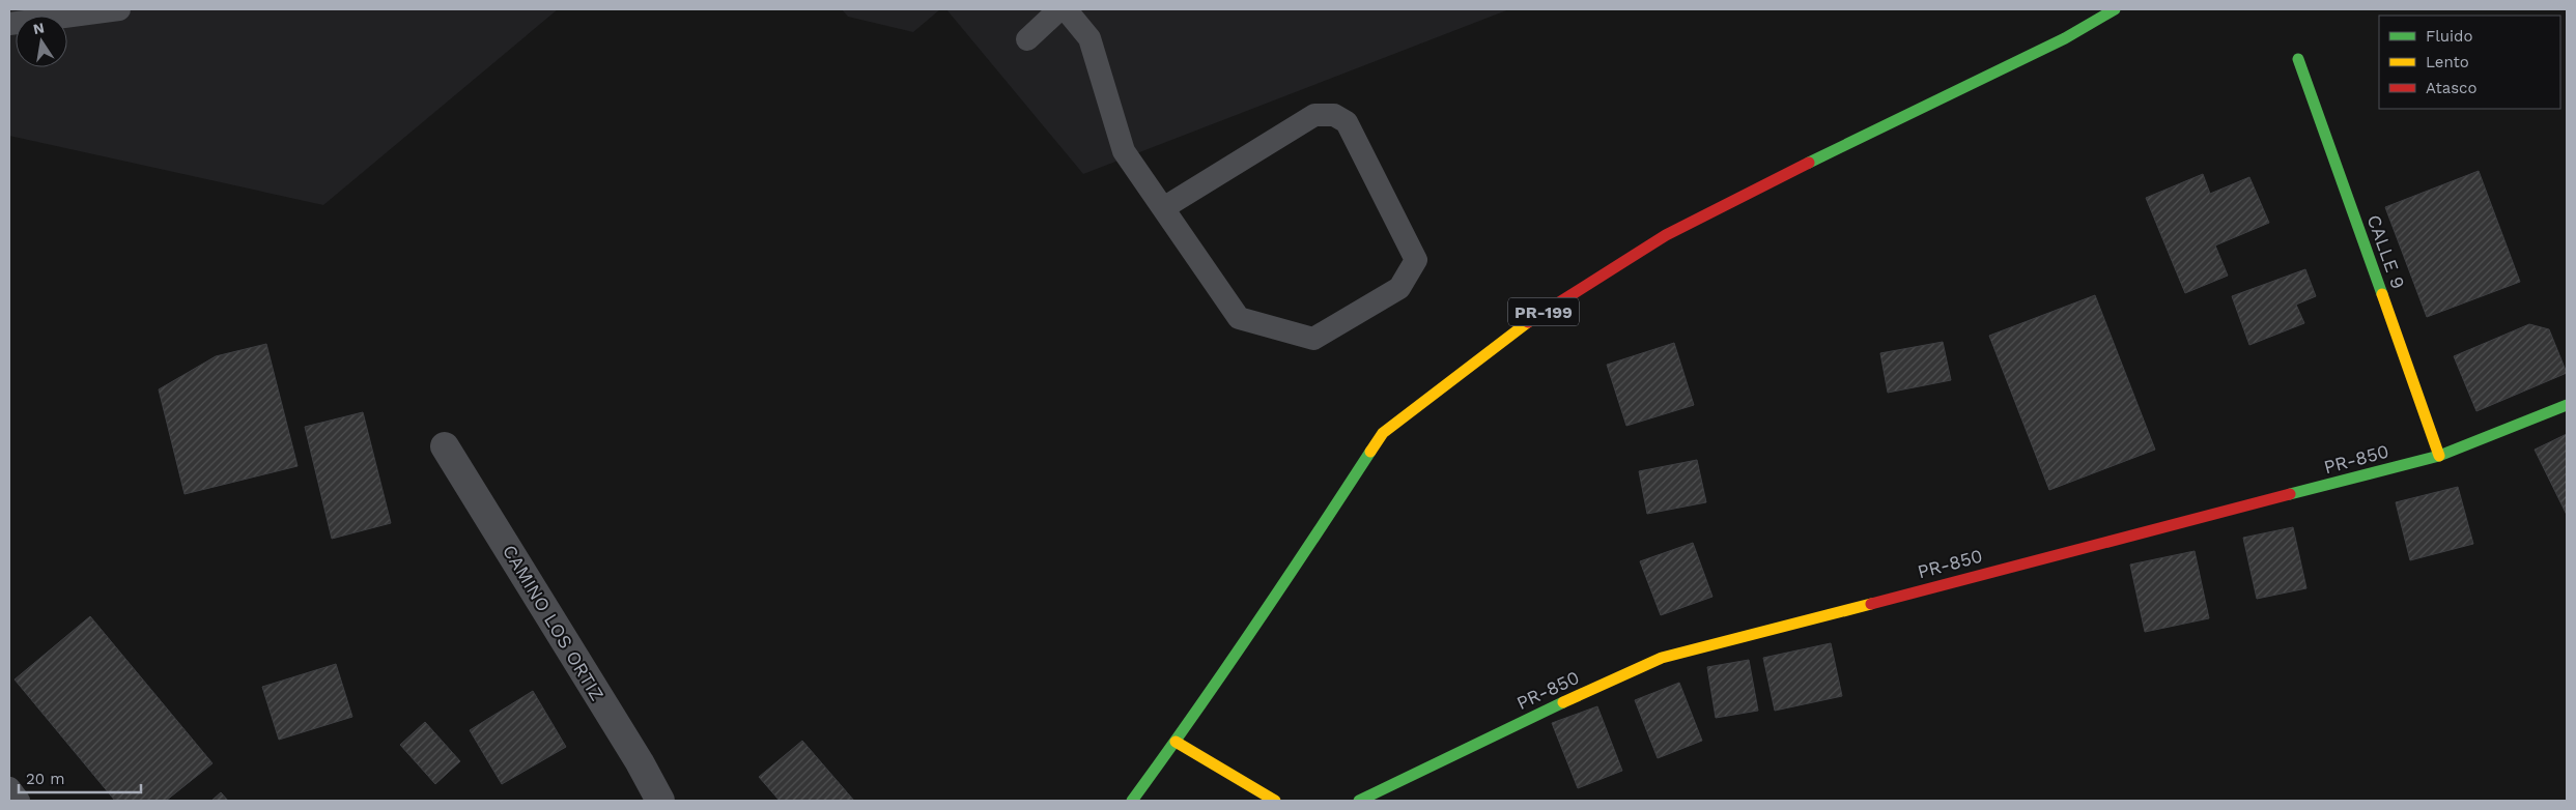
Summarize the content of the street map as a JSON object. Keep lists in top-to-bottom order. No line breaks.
{"streets":{"street":["CALLE 9","PR-199","PR-850","CAMINO LOS ORTIZ"]},"crossings":[["CALLE 9","PR-850"]],"legend":["Fluido","Lento","Atasco"],"scale_bar":"20 m","north":"top"}
